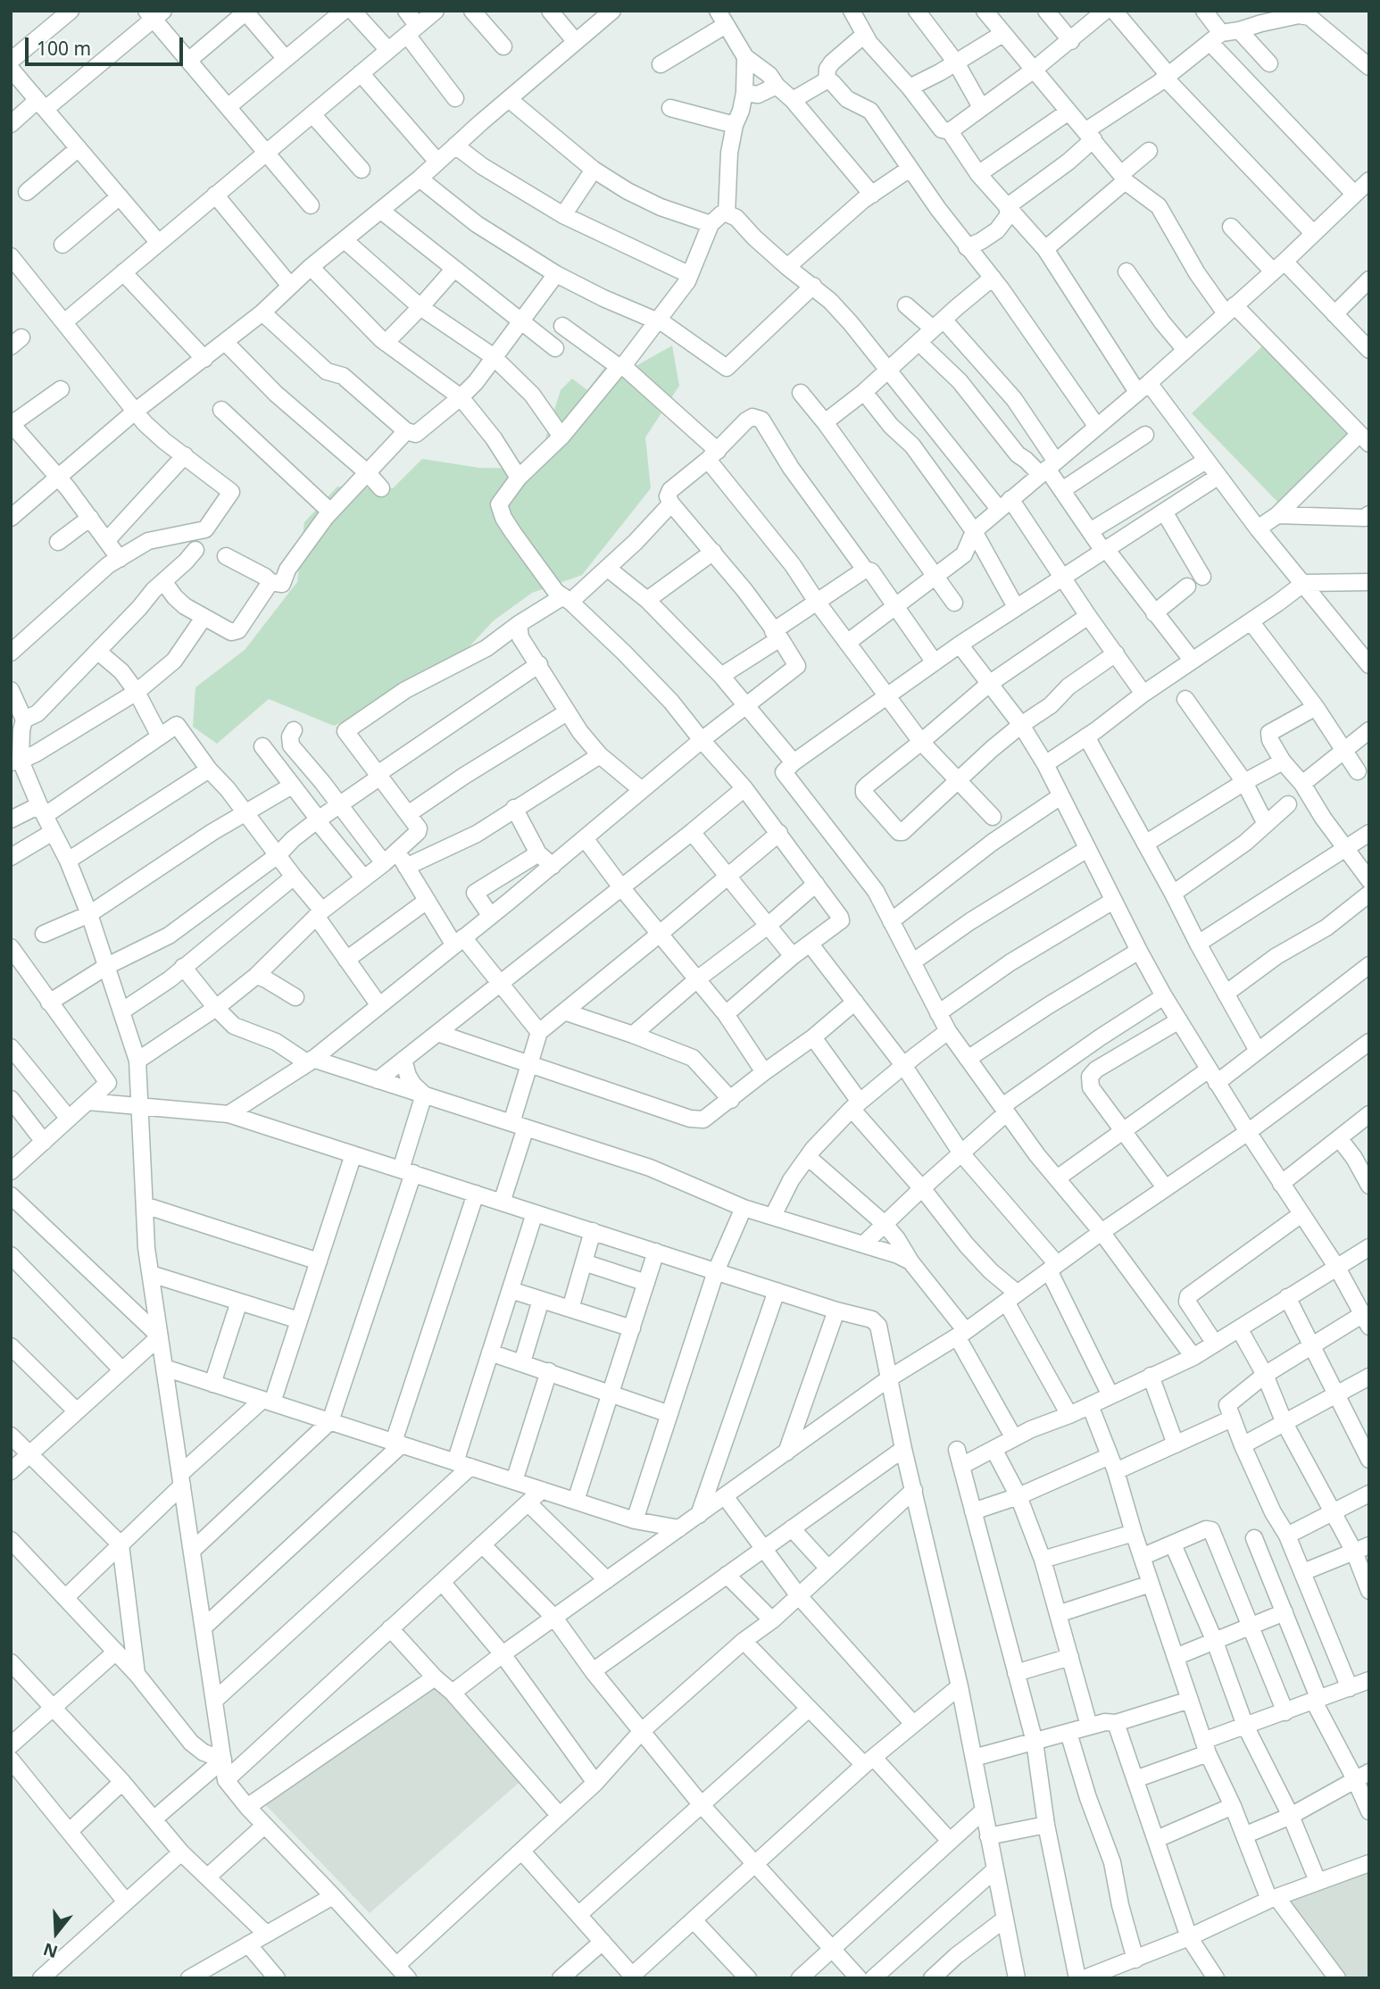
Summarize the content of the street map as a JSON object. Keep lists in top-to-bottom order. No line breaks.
{"scale_bar":"100 m","north":"bottom"}
